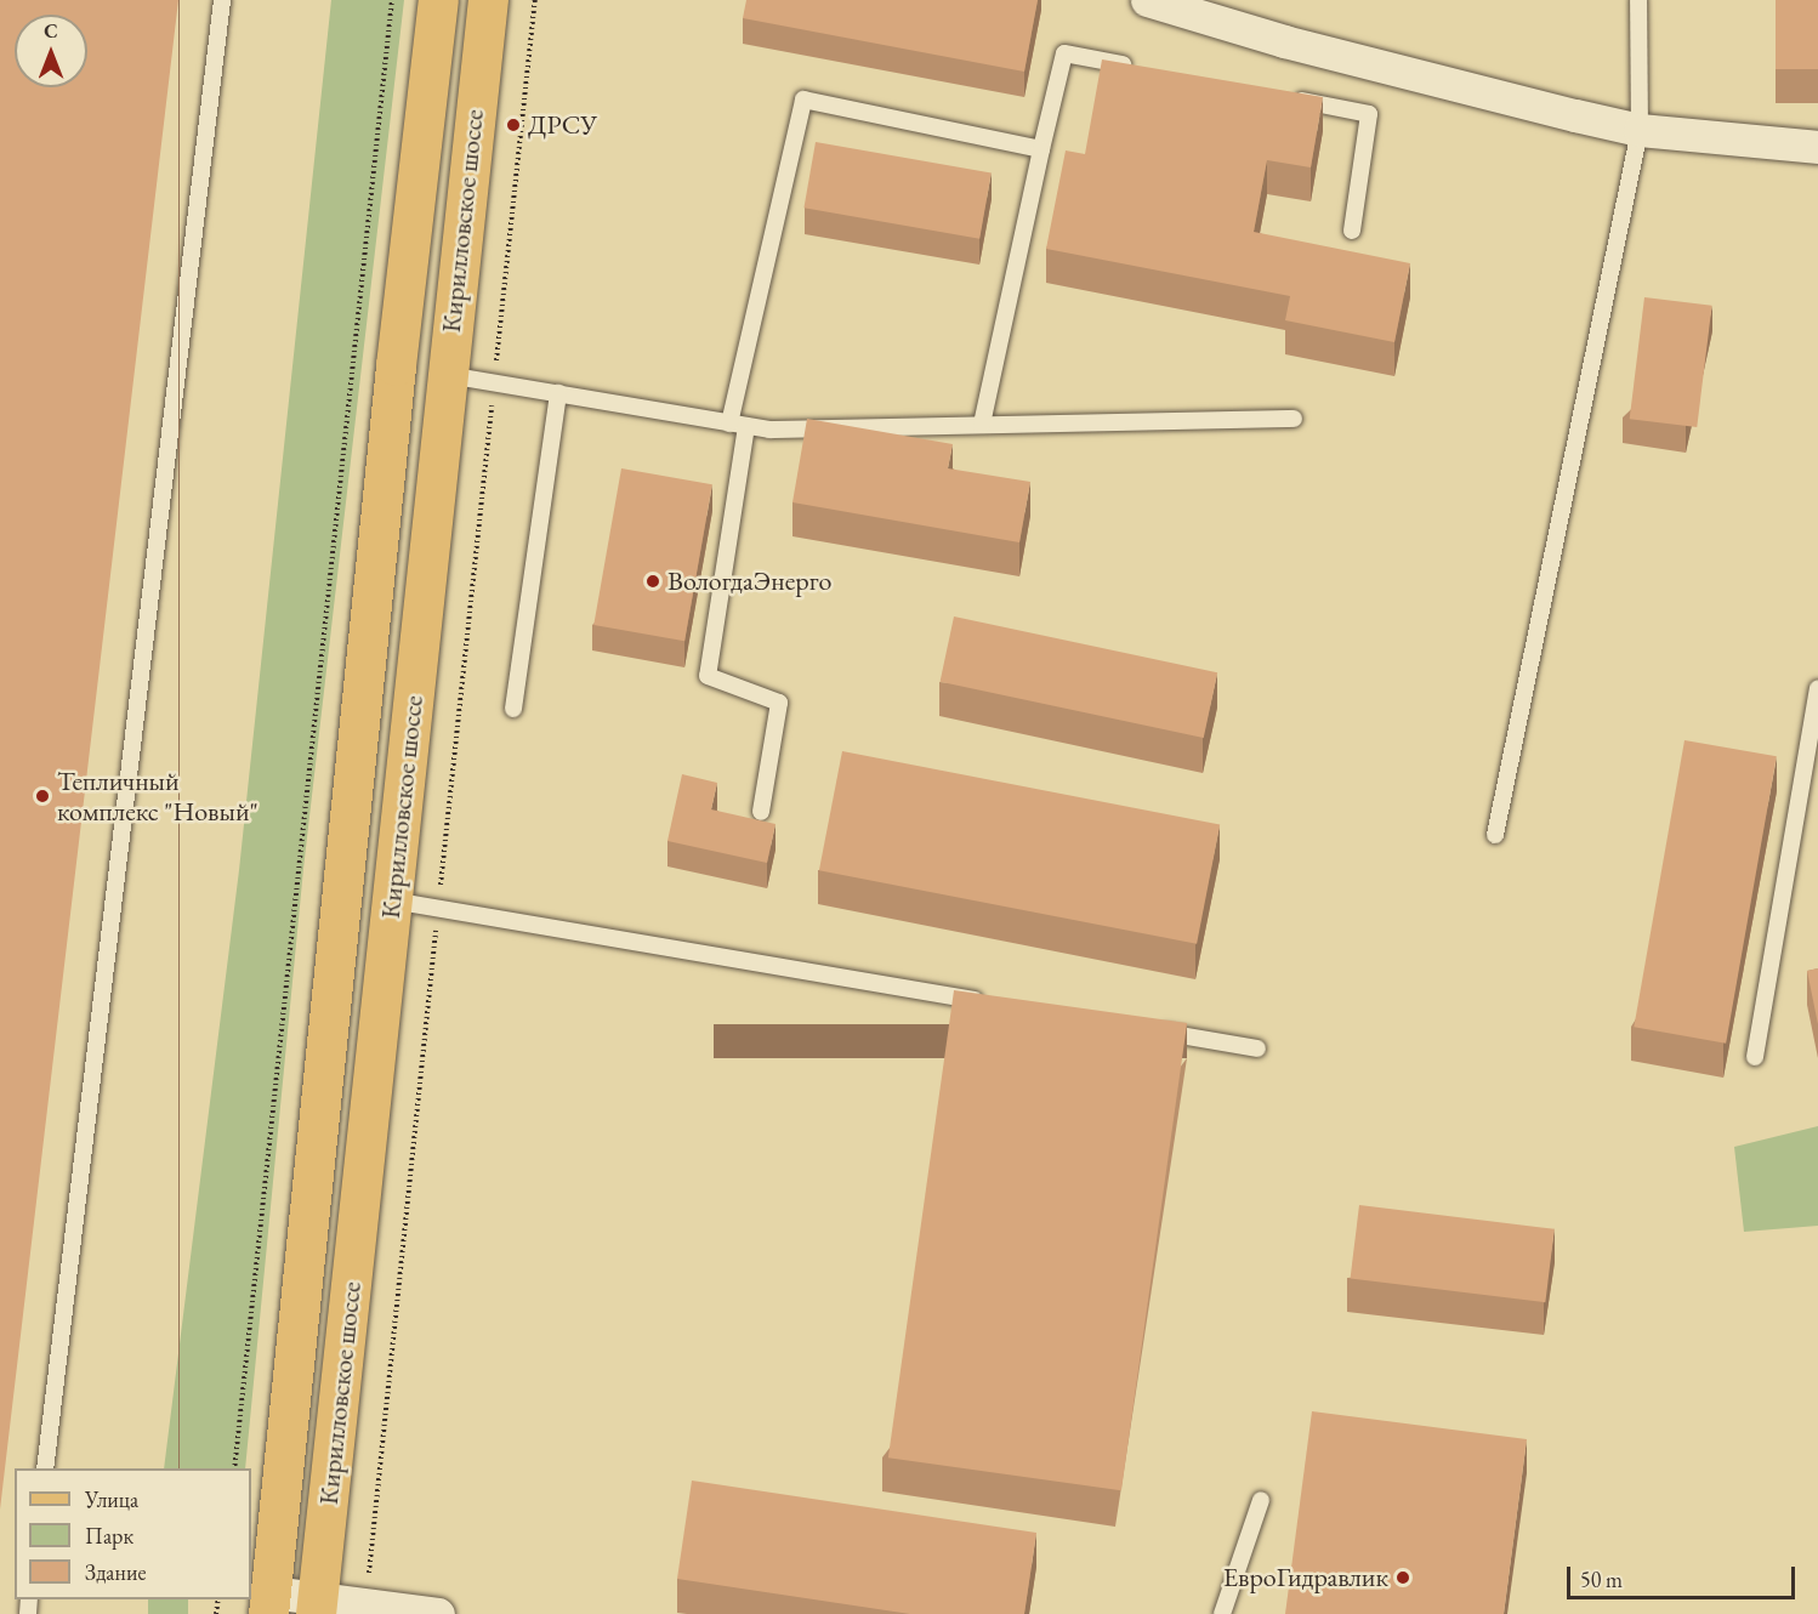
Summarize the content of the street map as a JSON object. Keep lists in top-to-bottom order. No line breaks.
{"streets":{"main road":["Кирилловское шоссе"]},"places":["ДРСУ","ВологдаЭнерго","Тепличный комплекс \"Новый\"","ЕвроГидравлик"],"legend":["Улица","Парк","Здание"],"scale_bar":"50 m","north":"top"}
